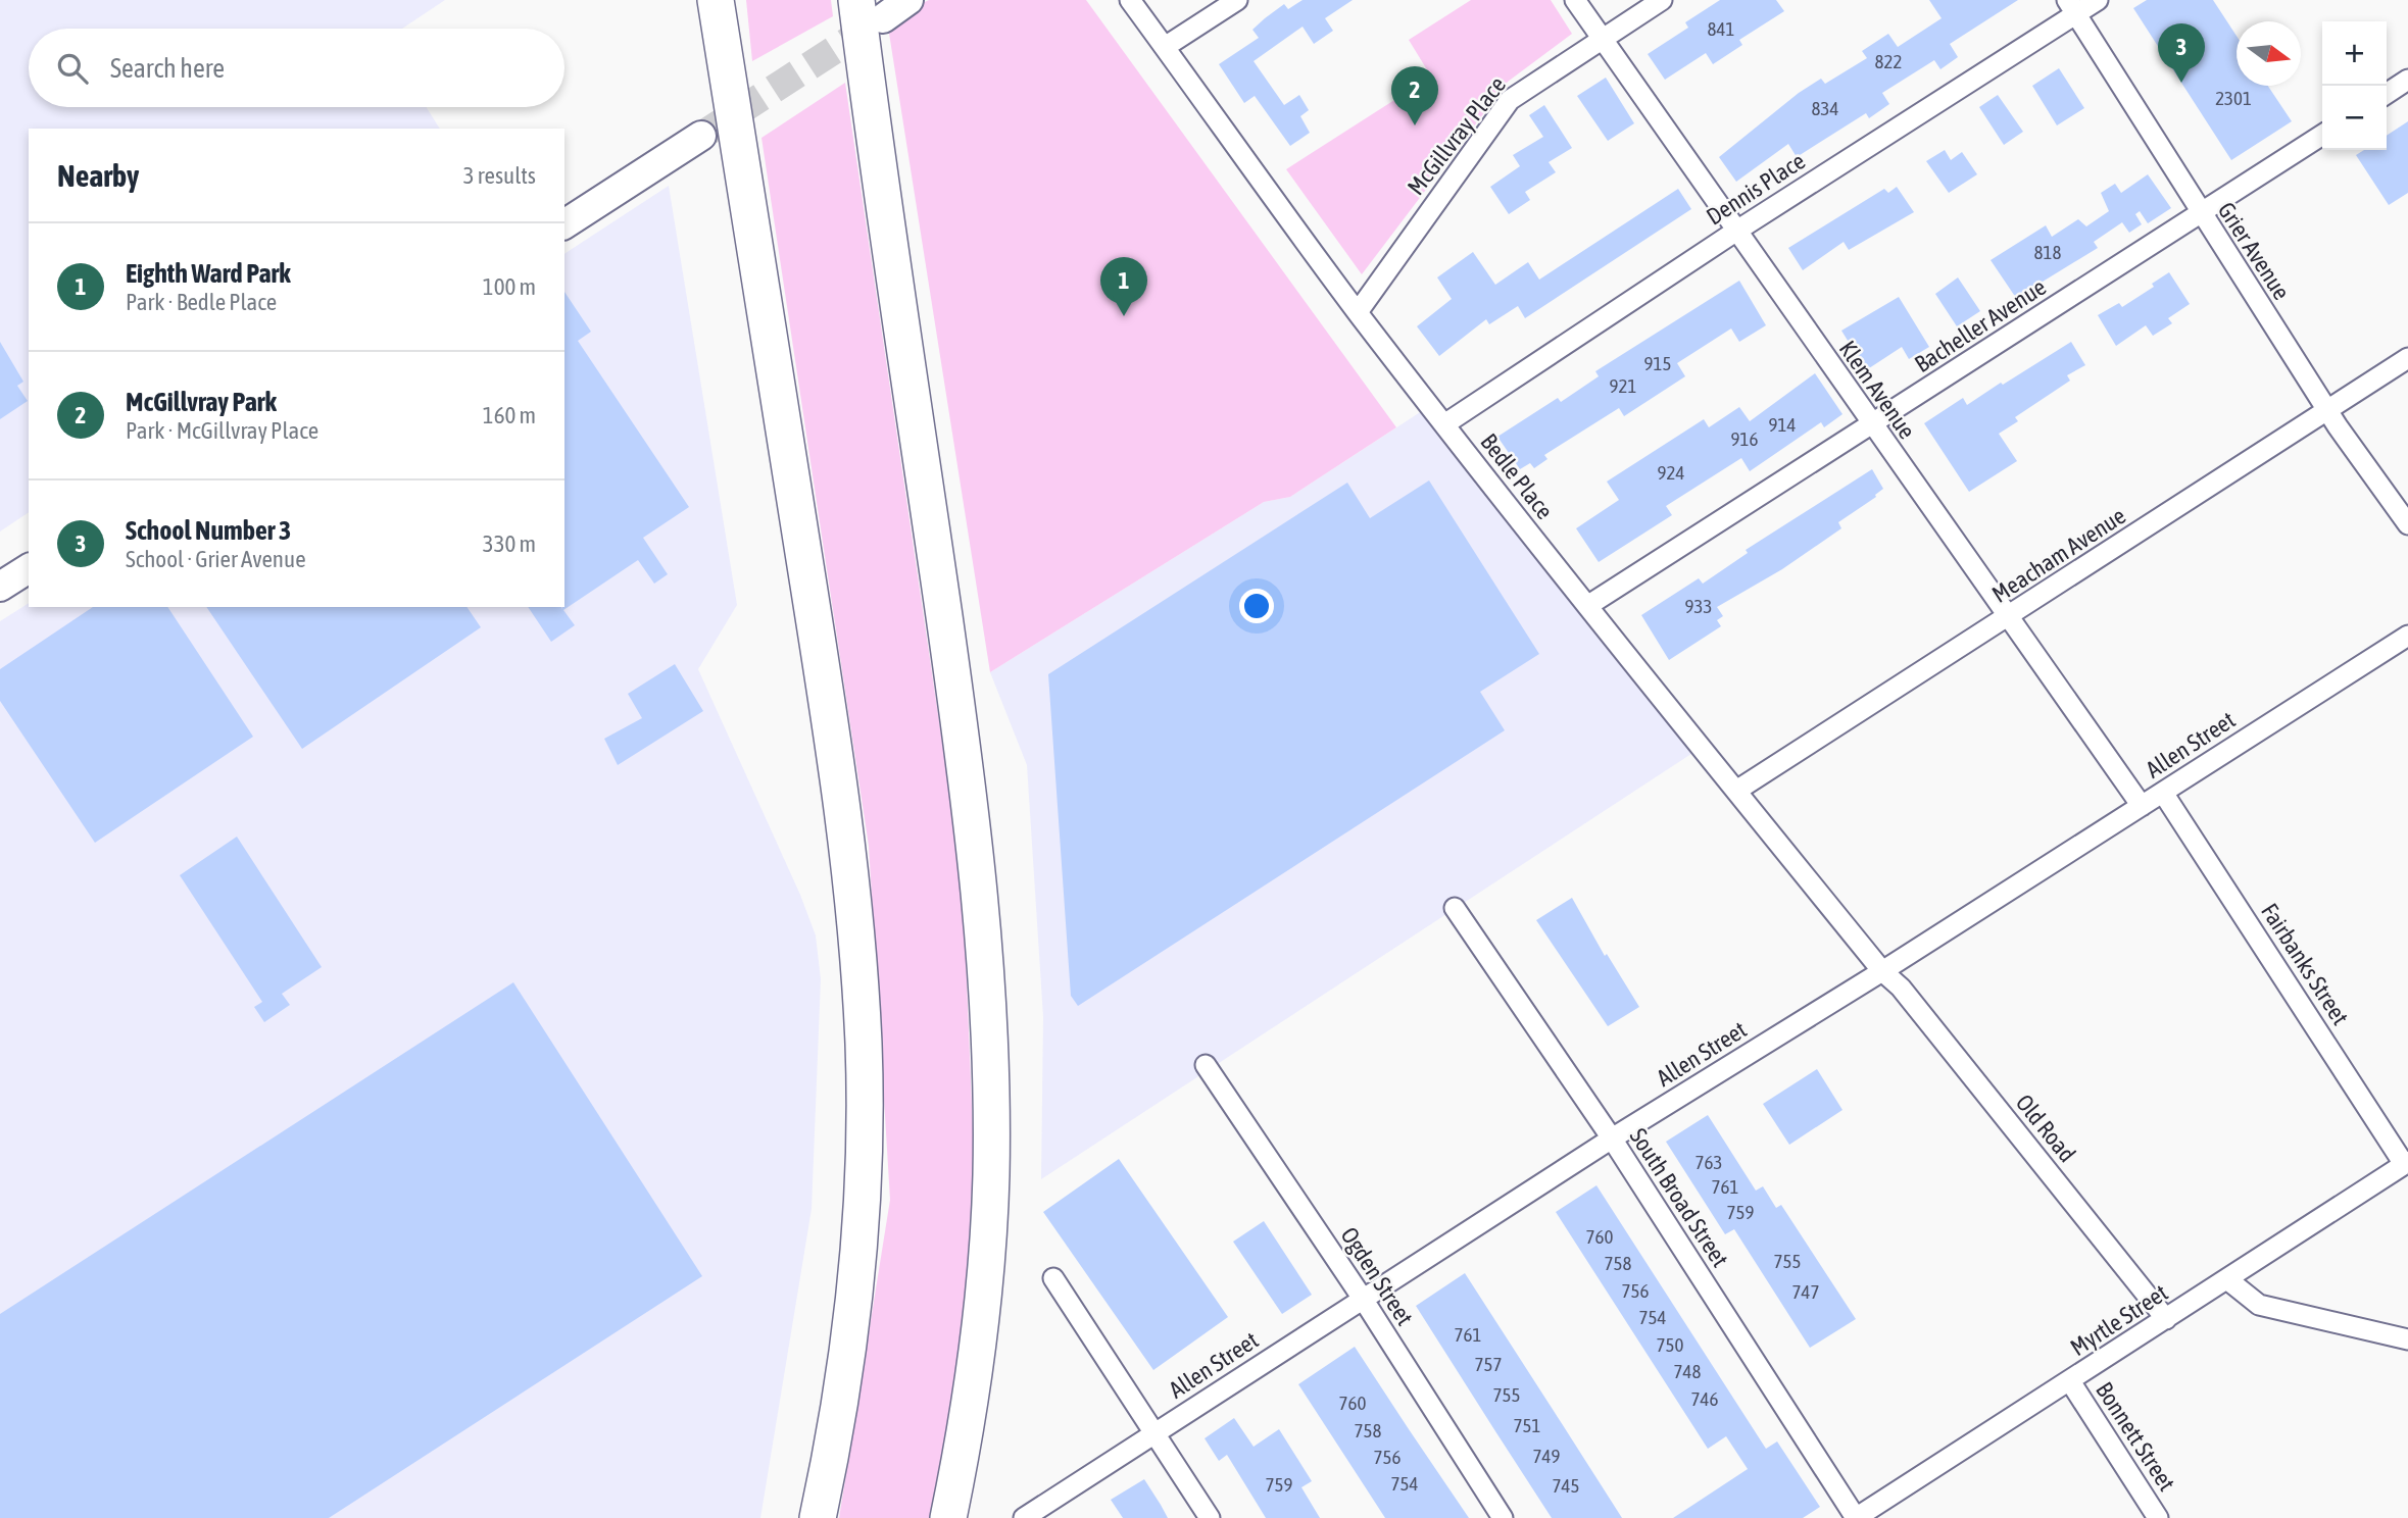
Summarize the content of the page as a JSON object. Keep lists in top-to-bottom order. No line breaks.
{"streets":{"street":["McGillvray Place","Dennis Place","Grier Avenue","Bacheller Avenue","Klem Avenue","Bedle Place","Meacham Avenue","Allen Street","Fairbanks Street","Old Road","South Broad Street","Ogden Street","Myrtle Street","Bonnett Street"]},"crossings":[["McGillvray Place","Klem Avenue"],["McGillvray Place","Bedle Place"],["Dennis Place","Grier Avenue"],["Dennis Place","Klem Avenue"],["Dennis Place","Bedle Place"],["Grier Avenue","Bacheller Avenue"],["Grier Avenue","Meacham Avenue"],["Bacheller Avenue","Klem Avenue"],["Bacheller Avenue","Bedle Place"],["Klem Avenue","Meacham Avenue"],["Klem Avenue","Allen Street"],["Bedle Place","Meacham Avenue"],["Bedle Place","Allen Street"],["Bedle Place","Old Road"],["Allen Street","Fairbanks Street"],["Allen Street","Old Road"],["Allen Street","South Broad Street"],["Allen Street","Ogden Street"],["Fairbanks Street","Myrtle Street"],["Old Road","Myrtle Street"],["South Broad Street","Myrtle Street"],["Myrtle Street","Bonnett Street"]],"house_numbers":["841","822","2301","834","818","915","921","914","916","924","933","763","761","759","760","755","758","756","747","754","761","750","757","748","755","746","760","751","758","749","756","754","759","745"],"north":"right","page":{"map_buttons":["+","−"],"pins":["3","2","1"],"search":"Search here","heading":["Nearby","3 results"],"list":[{"mark":"1","name":"Eighth Ward Park","note":"Park · Bedle Place","value":"100 m"},{"mark":"2","name":"McGillvray Park","note":"Park · McGillvray Place","value":"160 m"},{"mark":"3","name":"School Number 3","note":"School · Grier Avenue","value":"330 m"}]}}
